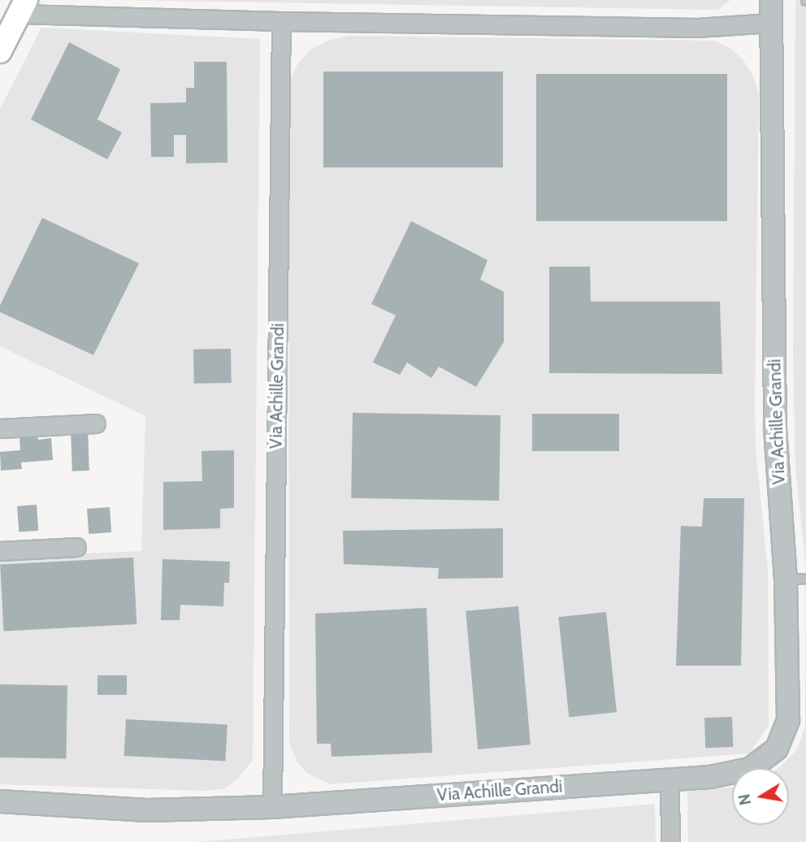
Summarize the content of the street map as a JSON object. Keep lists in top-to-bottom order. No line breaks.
{"streets":{"street":["Via Achille Grandi"]},"north":"left"}
